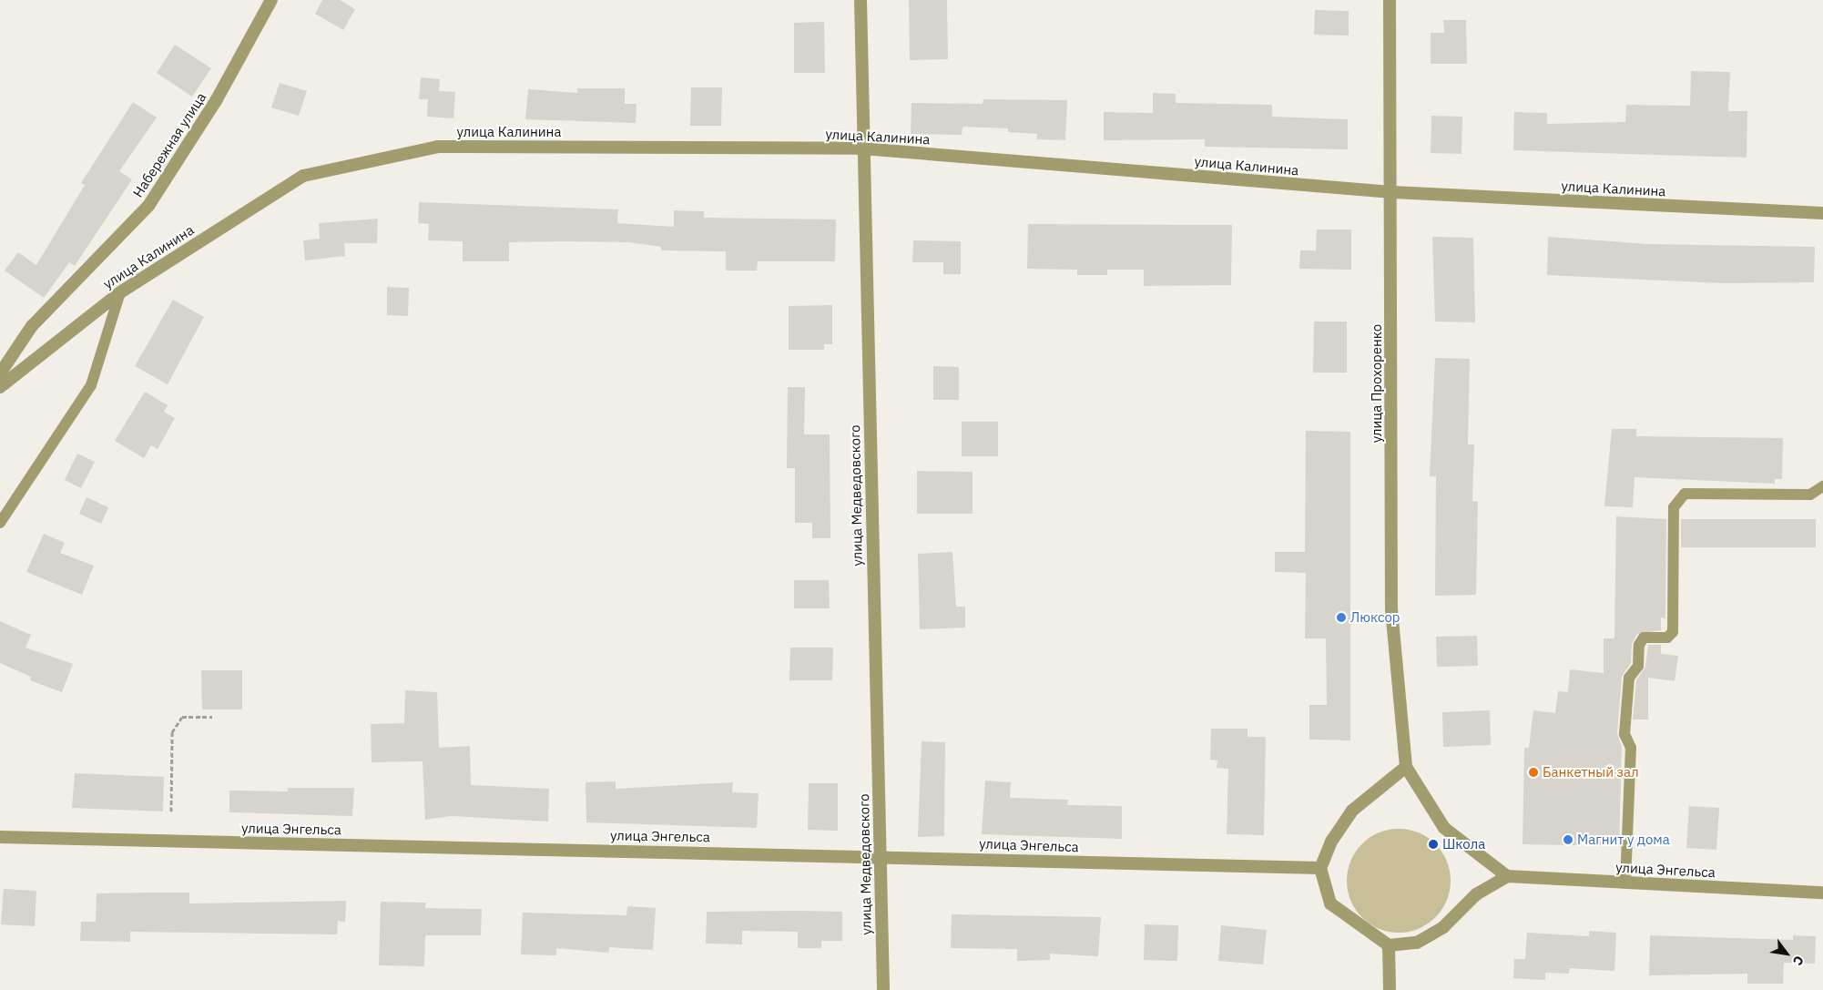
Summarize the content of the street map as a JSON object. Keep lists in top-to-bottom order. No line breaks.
{"streets":{"street":["улица Калинина","Набережная улица","улица Прохоренко","улица Медведовского","улица Энгельса"]},"crossings":[["улица Калинина","улица Прохоренко"],["улица Калинина","улица Медведовского"],["улица Прохоренко","улица Энгельса"],["улица Медведовского","улица Энгельса"]],"places":["Люксор","Банкетный зал","Магнит у дома","Школа"],"north":"bottom right"}
